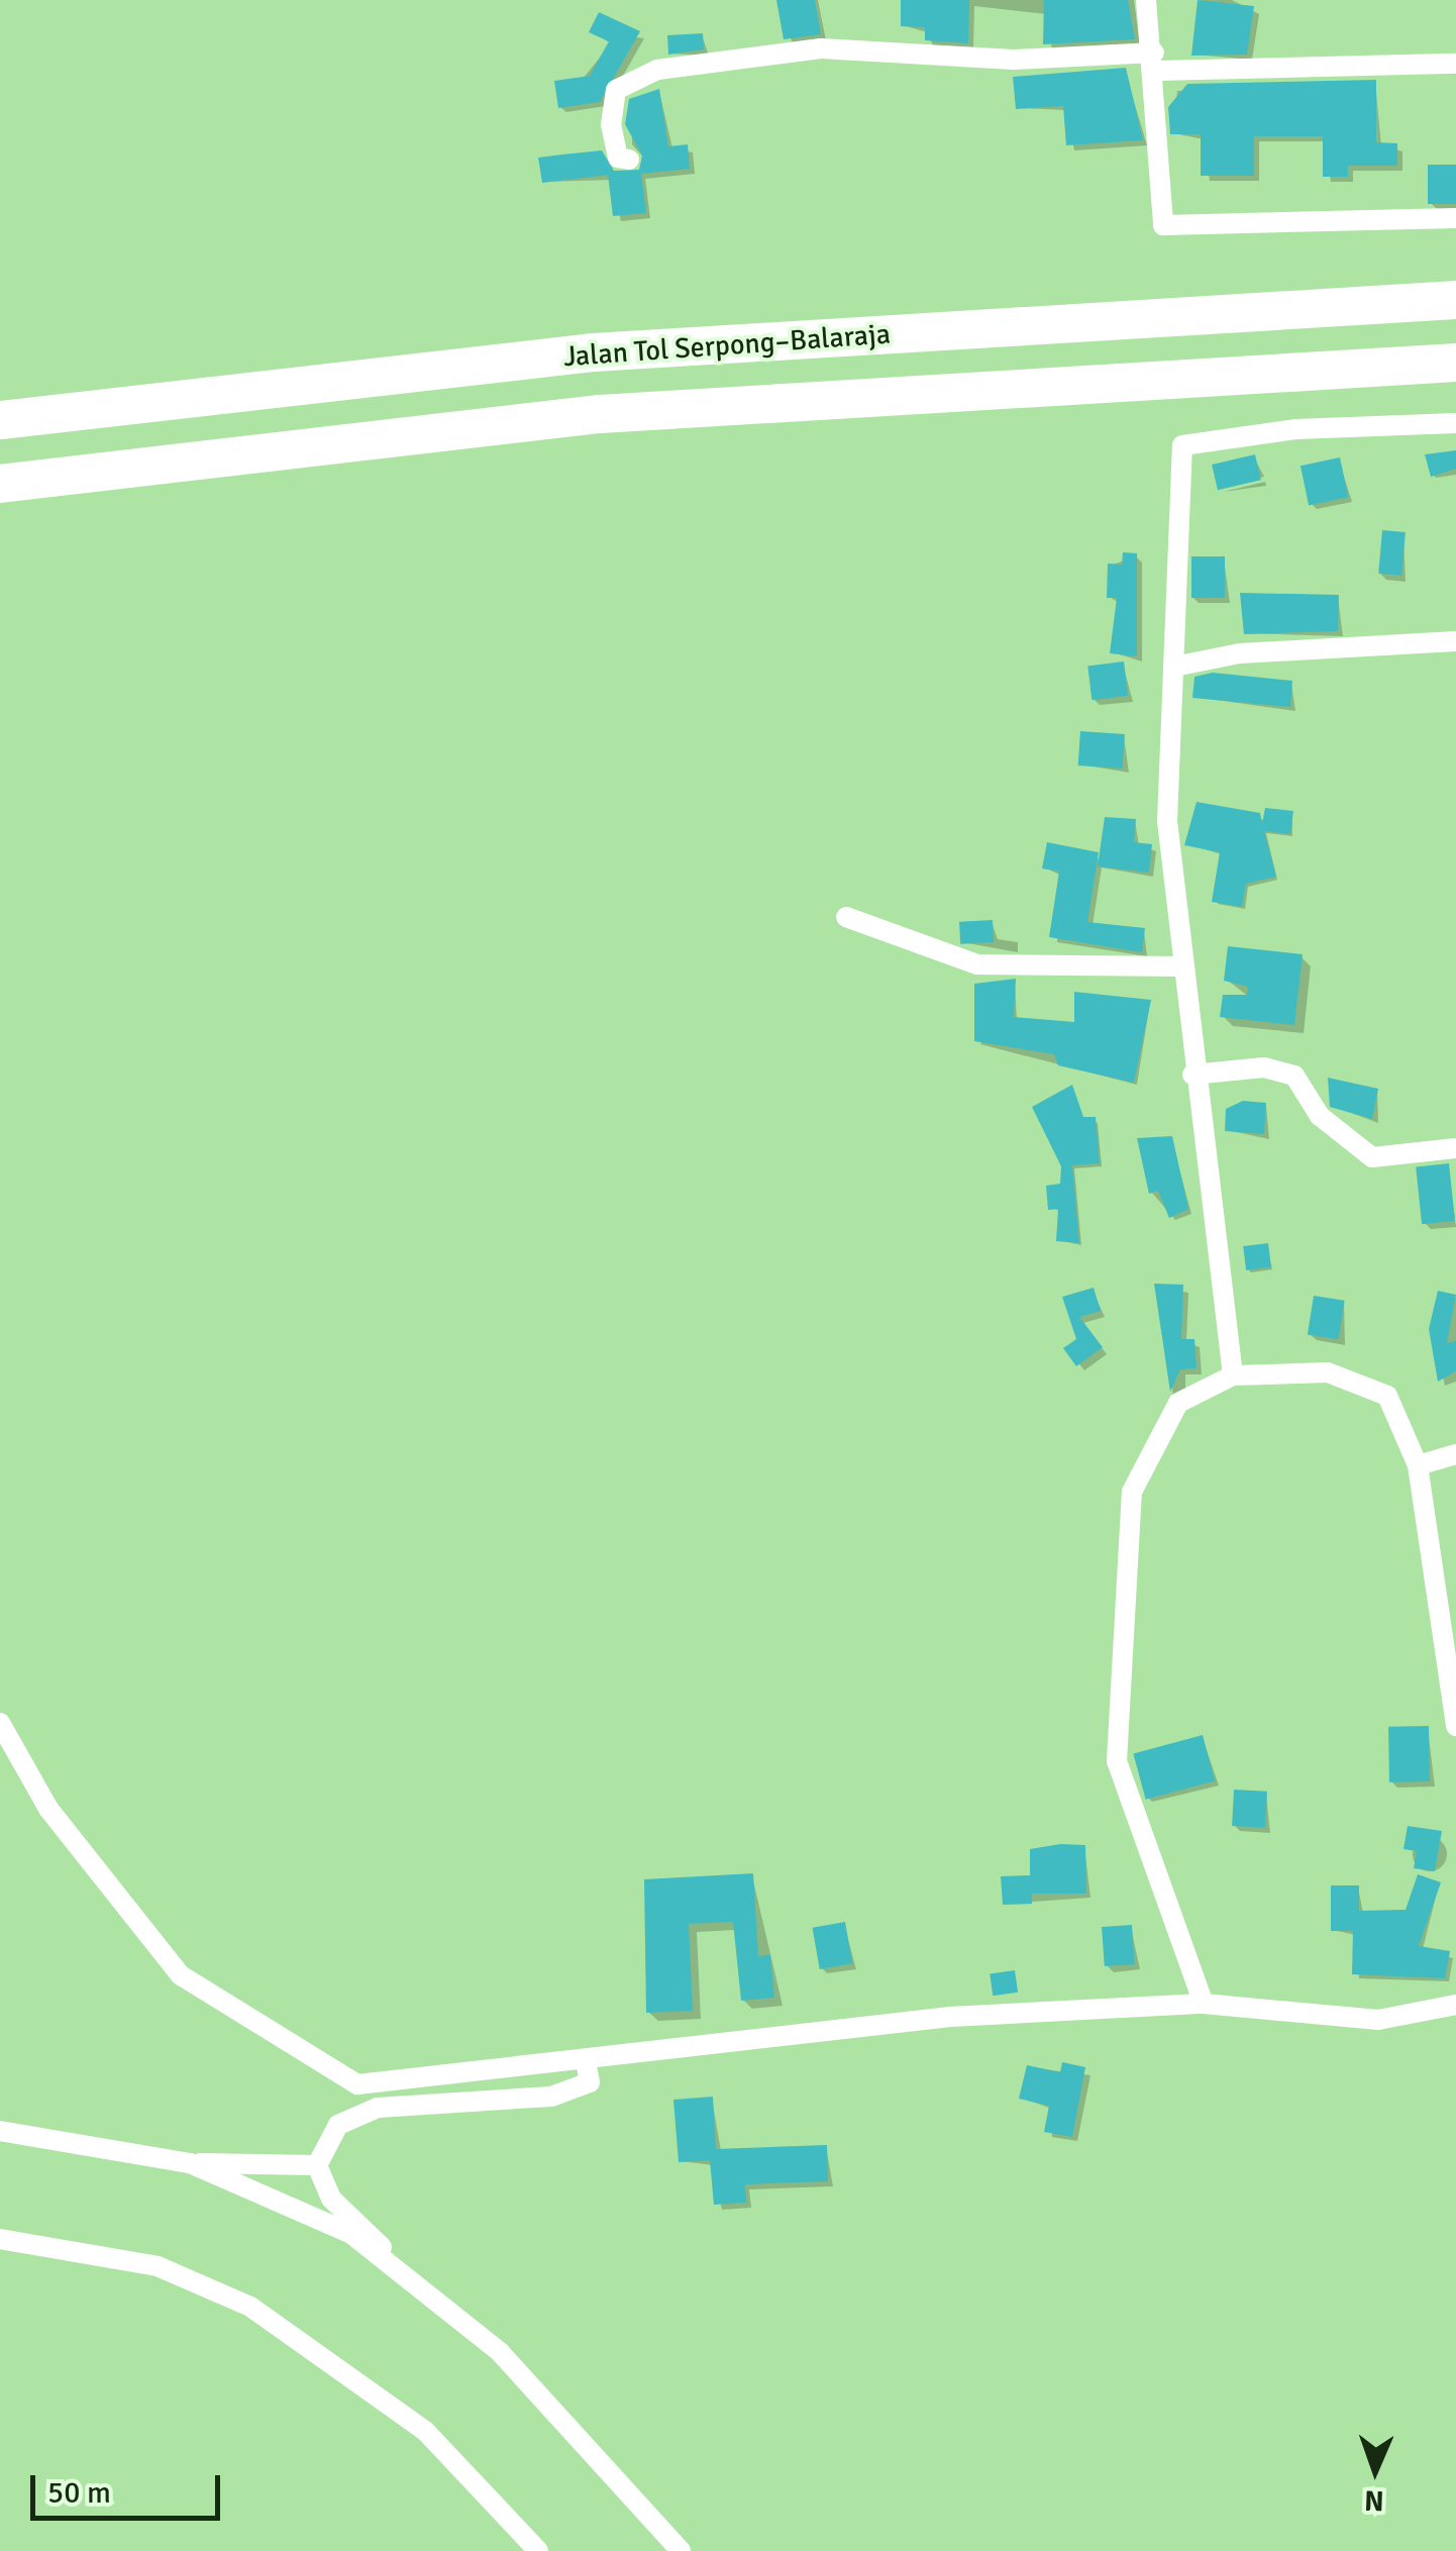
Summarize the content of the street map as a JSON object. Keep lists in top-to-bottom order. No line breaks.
{"streets":{"highway":["Jalan Tol Serpong–Balaraja"]},"scale_bar":"50 m","north":"bottom"}
